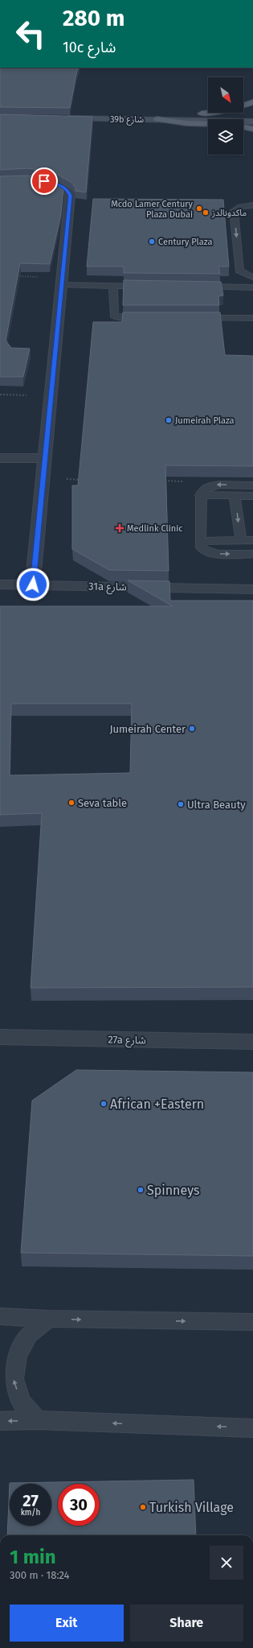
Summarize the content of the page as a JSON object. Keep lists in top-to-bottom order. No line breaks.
{"streets":{"street":["39b شارع","31a شارع","27a شارع"]},"places":{"other":["Mcdo Lamer Century Plaza Dubai","ماكدونالدز","Century Plaza","Jumeirah Plaza","Jumeirah Center","Seva table","Ultra Beauty","African +Eastern","Spinneys","Turkish Village"],"health":["Medlink Clinic"]},"north":"bottom right","page":{"turn":["280 m","10c شارع"],"speed":"27 km/h","limit":"30","heading":["1 min","300 m · 18:24"],"buttons":["Exit","Share"]}}
